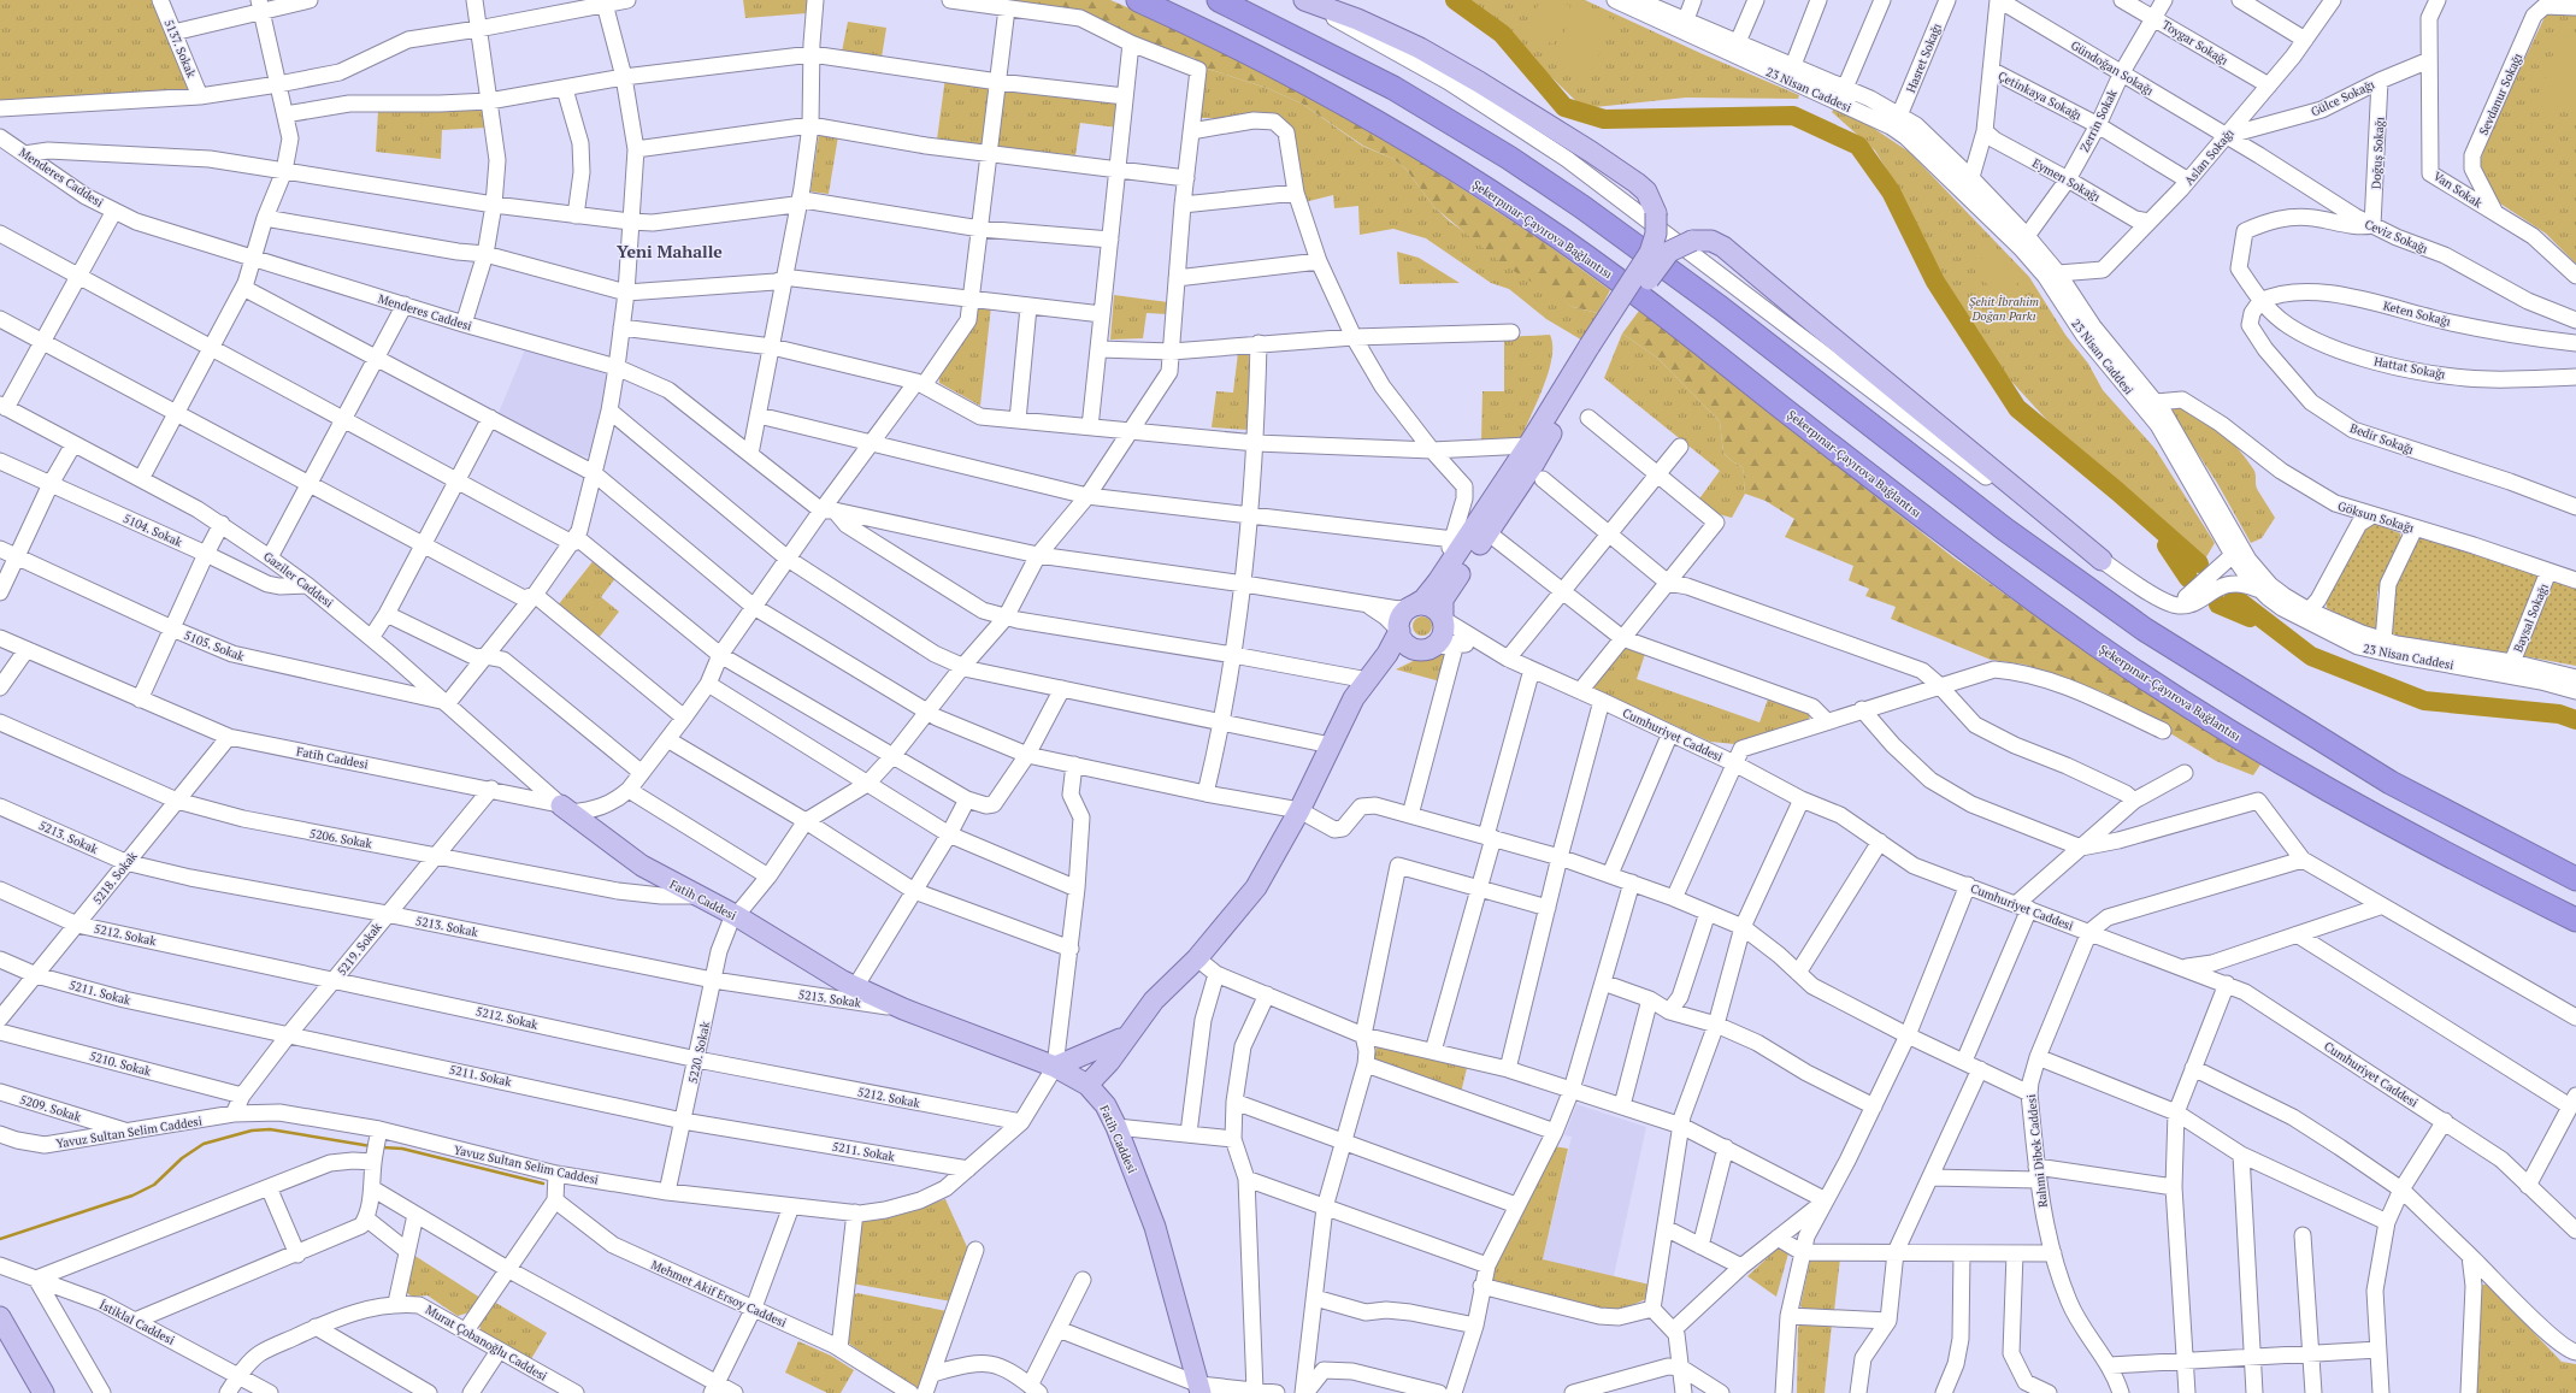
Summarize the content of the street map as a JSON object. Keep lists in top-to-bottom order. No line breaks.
{"streets":{"highway":["Şekerpınar-Çayırova Bağlantısı"],"main road":["Fatih Caddesi"],"street":["Toygar Sokağı","5137. Sokak","Hasret Sokağı","Gündoğan Sokağı","23 Nisan Caddesi","Sevdanur Sokağı","Çetinkaya Sokağı","Gülce Sokağı","Zerrin Sokak","Doğuş Sokağı","Aslan Sokağı","Menderes Caddesi","Eymen Sokağı","Van Sokak","Ceviz Sokağı","Keten Sokağı","Hattat Sokağı","Bedir Sokağı","Göksun Sokağı","5104. Sokak","Gaziler Caddesi","Baysal Sokağı","5105. Sokak","Cumhuriyet Caddesi","5213. Sokak","5206. Sokak","5218. Sokak","5212. Sokak","5219. Sokak","5211. Sokak","5220. Sokak","5210. Sokak","5209. Sokak","Yavuz Sultan Selim Caddesi","Rahmi Dibek Caddesi","Mehmet Akif Ersoy Caddesi","İstiklal Caddesi","Murat Çobanoğlu Caddesi"]},"crossings":[["Toygar Sokağı","Zerrin Sokak"],["Toygar Sokağı","Aslan Sokağı"],["Hasret Sokağı","23 Nisan Caddesi"],["Gündoğan Sokağı","Gülce Sokağı"],["Gündoğan Sokağı","Zerrin Sokak"],["Gündoğan Sokağı","Aslan Sokağı"],["Gündoğan Sokağı","Ceviz Sokağı"],["23 Nisan Caddesi","Zerrin Sokak"],["23 Nisan Caddesi","Aslan Sokağı"],["23 Nisan Caddesi","Göksun Sokağı"],["23 Nisan Caddesi","Baysal Sokağı"],["Sevdanur Sokağı","Van Sokak"],["Çetinkaya Sokağı","Zerrin Sokak"],["Çetinkaya Sokağı","Aslan Sokağı"],["Gülce Sokağı","Doğuş Sokağı"],["Gülce Sokağı","Aslan Sokağı"],["Gülce Sokağı","Van Sokak"],["Gülce Sokağı","Ceviz Sokağı"],["Zerrin Sokak","Eymen Sokağı"],["Doğuş Sokağı","Ceviz Sokağı"],["Doğuş Sokağı","Hattat Sokağı"],["Aslan Sokağı","Eymen Sokağı"],["Aslan Sokağı","Ceviz Sokağı"],["Ceviz Sokağı","Hattat Sokağı"],["Keten Sokağı","Hattat Sokağı"],["Keten Sokağı","Bedir Sokağı"],["Hattat Sokağı","Bedir Sokağı"],["Göksun Sokağı","Baysal Sokağı"],["5104. Sokak","Gaziler Caddesi"],["Gaziler Caddesi","5105. Sokak"],["Gaziler Caddesi","Fatih Caddesi"],["Cumhuriyet Caddesi","Rahmi Dibek Caddesi"],["Fatih Caddesi","5213. Sokak"],["Fatih Caddesi","5206. Sokak"],["Fatih Caddesi","5218. Sokak"],["Fatih Caddesi","5219. Sokak"],["Fatih Caddesi","5220. Sokak"],["Fatih Caddesi","Yavuz Sultan Selim Caddesi"],["5213. Sokak","5218. Sokak"],["5213. Sokak","5219. Sokak"],["5213. Sokak","5220. Sokak"],["5206. Sokak","5218. Sokak"],["5206. Sokak","5219. Sokak"],["5218. Sokak","5212. Sokak"],["5218. Sokak","5211. Sokak"],["5212. Sokak","5219. Sokak"],["5212. Sokak","5220. Sokak"],["5212. Sokak","Yavuz Sultan Selim Caddesi"],["5219. Sokak","5211. Sokak"],["5219. Sokak","5210. Sokak"],["5219. Sokak","Yavuz Sultan Selim Caddesi"],["5211. Sokak","5220. Sokak"],["5211. Sokak","Yavuz Sultan Selim Caddesi"],["5220. Sokak","Yavuz Sultan Selim Caddesi"],["5209. Sokak","Yavuz Sultan Selim Caddesi"],["İstiklal Caddesi","Murat Çobanoğlu Caddesi"]],"districts":["Yeni Mahalle"],"parks":["Şehit İbrahim Doğan Parkı"]}
